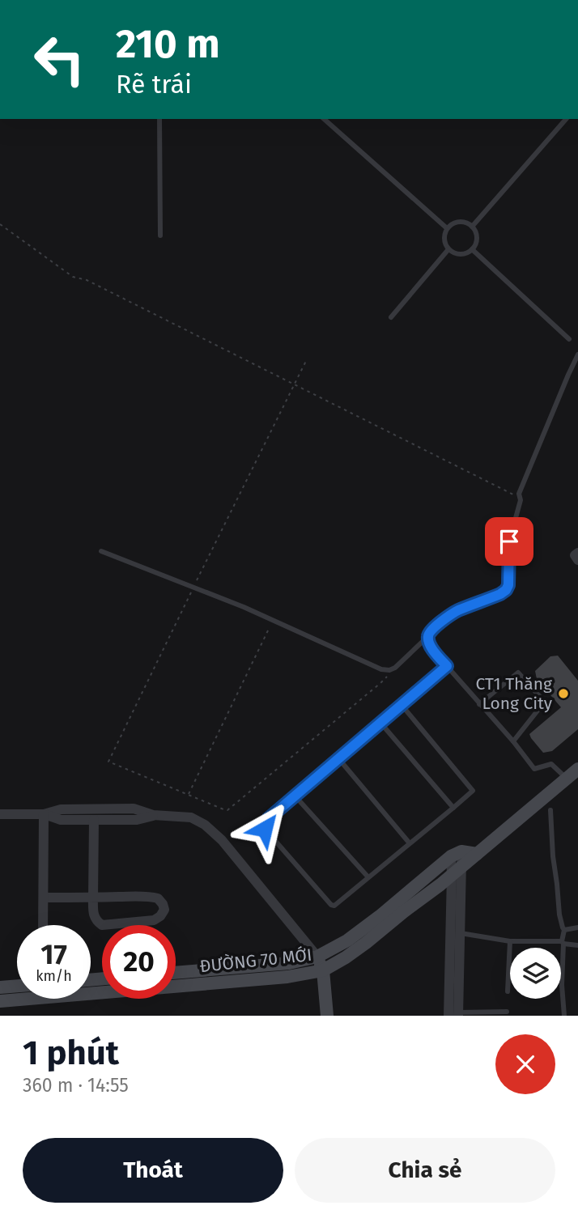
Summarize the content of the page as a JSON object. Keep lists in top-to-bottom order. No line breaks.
{"streets":{"street":["ĐƯỜNG 70 MỚI"]},"places":["CT1 Thăng Long City"],"page":{"turn":["210 m","Rẽ trái"],"speed":"17 km/h","limit":"20","heading":["1 phút","360 m · 14:55"],"buttons":["Thoát","Chia sẻ"]}}
